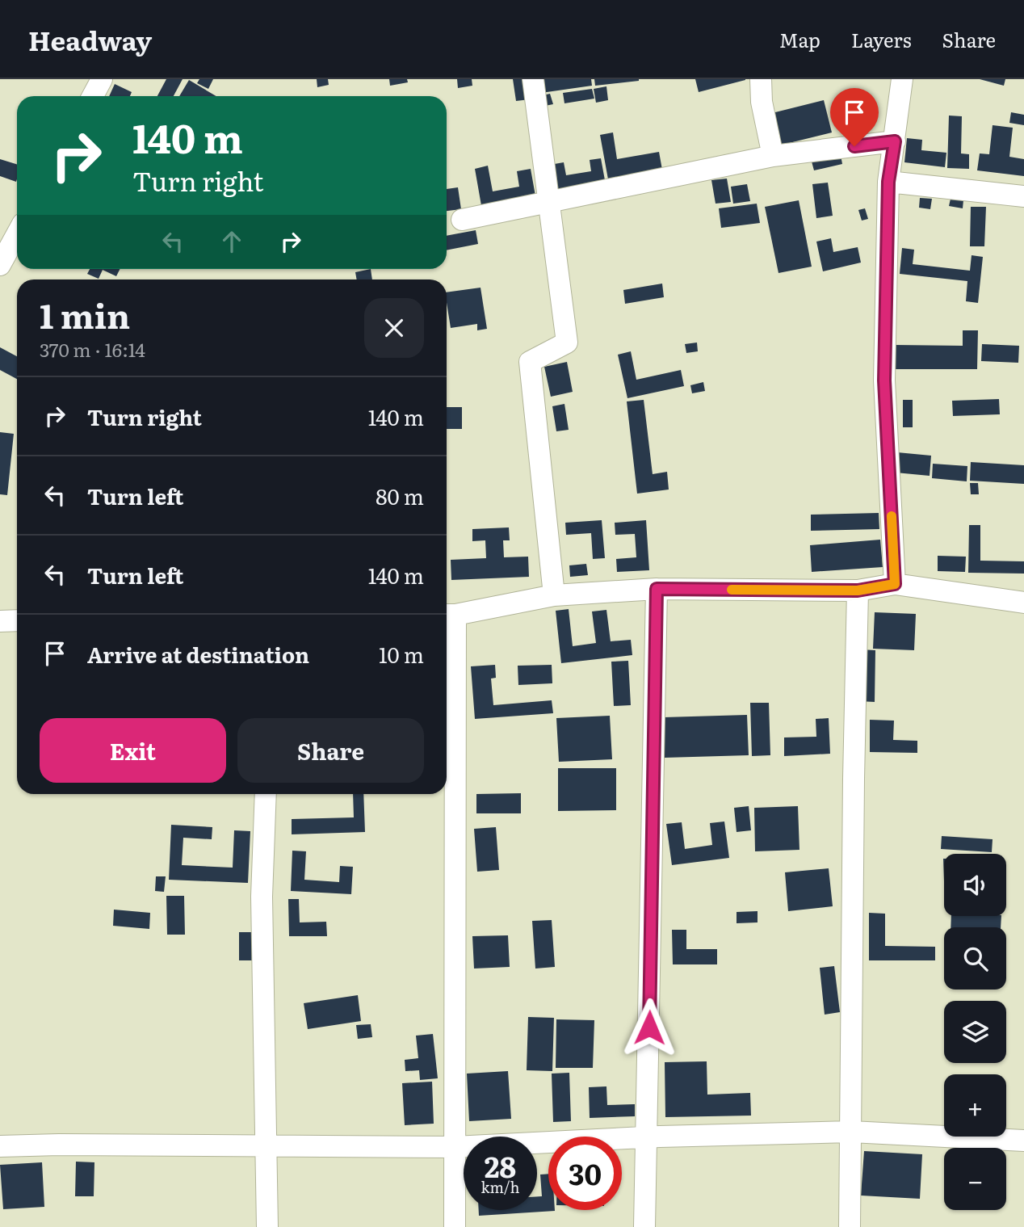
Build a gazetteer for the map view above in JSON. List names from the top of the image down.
{
  "page": {
    "header": "Headway",
    "nav": ["Map", "Layers", "Share"],
    "turn": ["140 m", "Turn right"],
    "heading": ["1 min", "370 m · 16:14"],
    "list": [
      {
        "name": "Turn right",
        "value": "140 m"
      },
      {
        "name": "Turn left",
        "value": "80 m"
      },
      {
        "name": "Turn left",
        "value": "140 m"
      },
      {
        "name": "Arrive at destination",
        "value": "10 m"
      }
    ],
    "buttons": ["Exit", "Share"],
    "map_buttons": ["+", "−"],
    "speed": "28 km/h",
    "limit": "30"
  }
}
